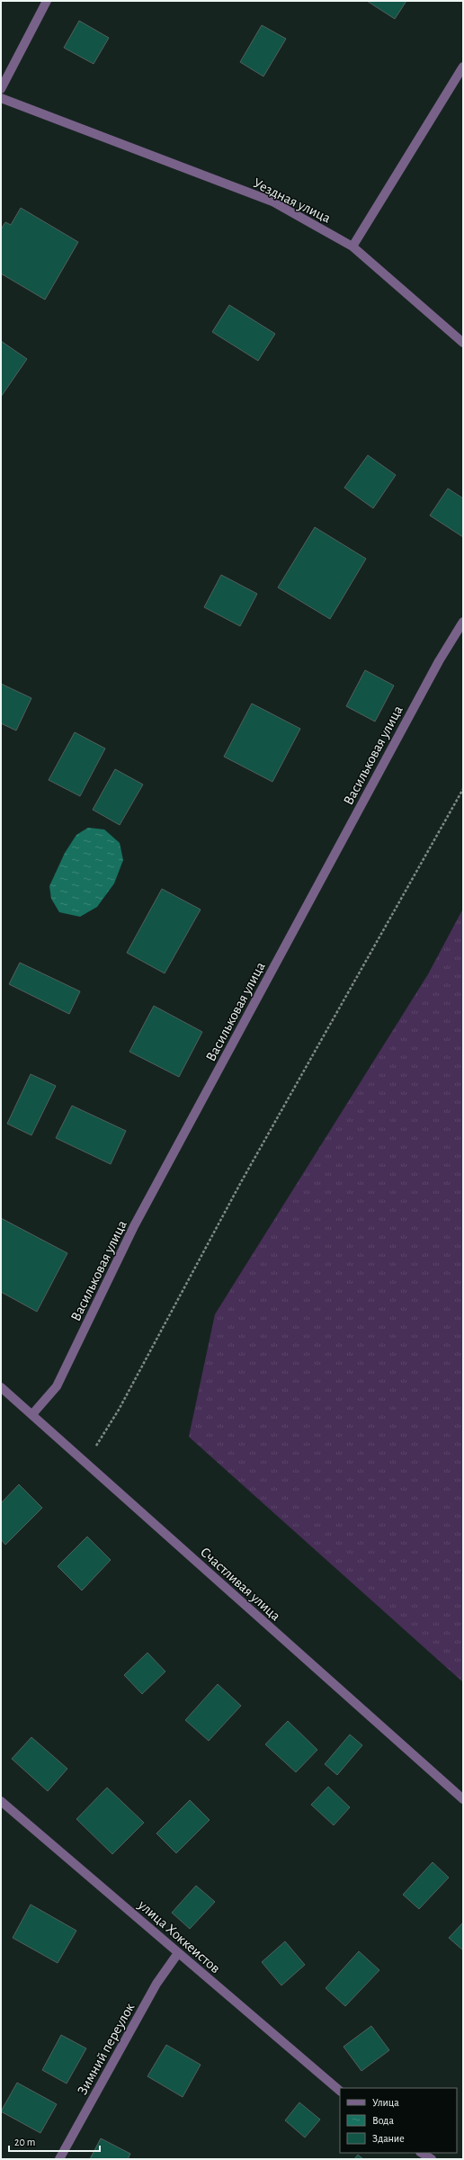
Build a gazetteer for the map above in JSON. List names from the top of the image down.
{
  "streets": {
    "street": [
      "Уездная улица",
      "Васильковая улица",
      "Счастливая улица",
      "улица Хоккеистов",
      "Зимний переулок"
    ]
  },
  "crossings": [
    ["Васильковая улица", "Счастливая улица"],
    ["улица Хоккеистов", "Зимний переулок"]
  ],
  "legend": ["Улица", "Вода", "Здание"],
  "scale_bar": "20 m"
}
